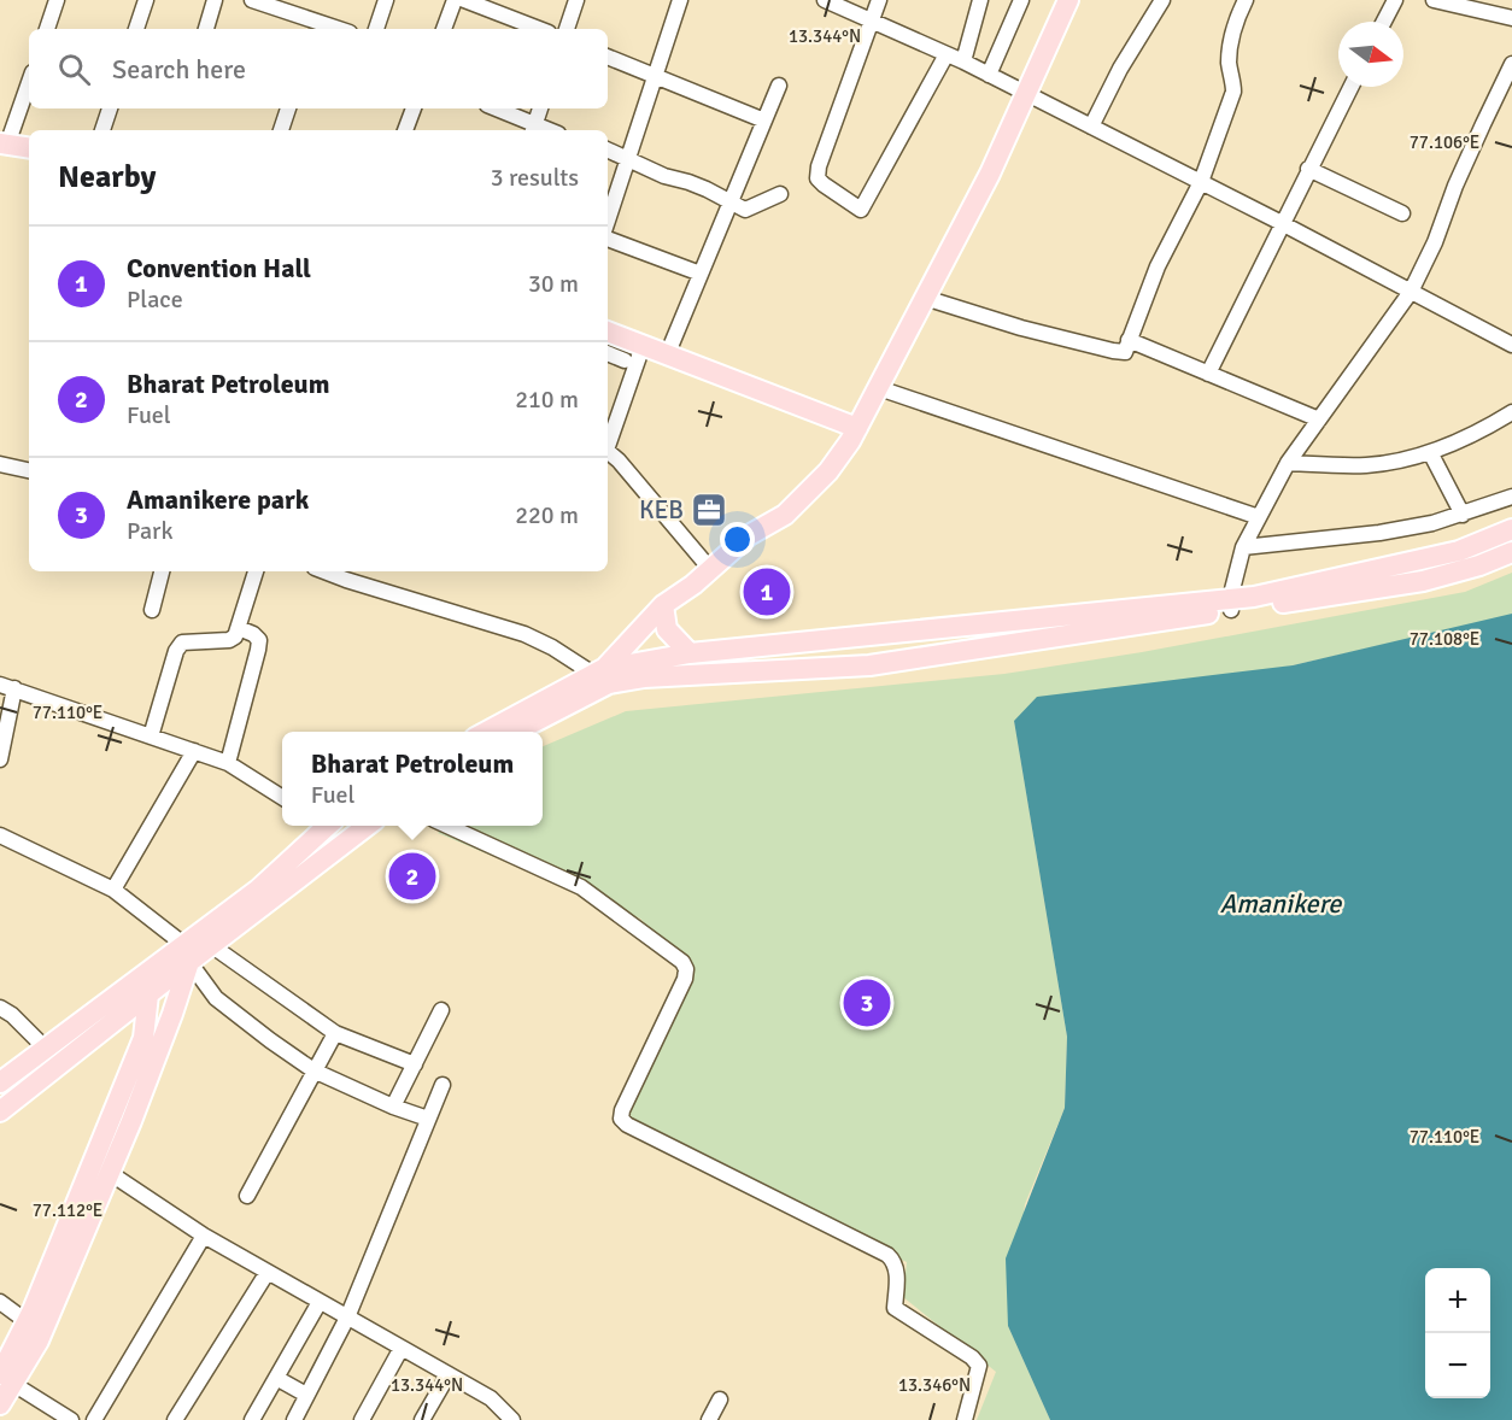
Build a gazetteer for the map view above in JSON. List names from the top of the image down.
{
  "water": ["Amanikere"],
  "places": {
    "office": ["KEB"]
  },
  "north": "right",
  "page": {
    "search": "Search here",
    "heading": ["Nearby", "3 results"],
    "list": [
      {
        "mark": "1",
        "name": "Convention Hall",
        "note": "Place",
        "value": "30 m"
      },
      {
        "mark": "2",
        "name": "Bharat Petroleum",
        "note": "Fuel",
        "value": "210 m"
      },
      {
        "mark": "3",
        "name": "Amanikere park",
        "note": "Park",
        "value": "220 m"
      }
    ],
    "pins": ["1", "2", "3"],
    "popup": ["Bharat Petroleum", "Fuel"],
    "map_buttons": ["+", "−"]
  },
  "coordinates": [
    "13.344°N",
    "77.106°E",
    "77.108°E",
    "77.110°E",
    "77.112°E",
    "13.346°N"
  ]
}
